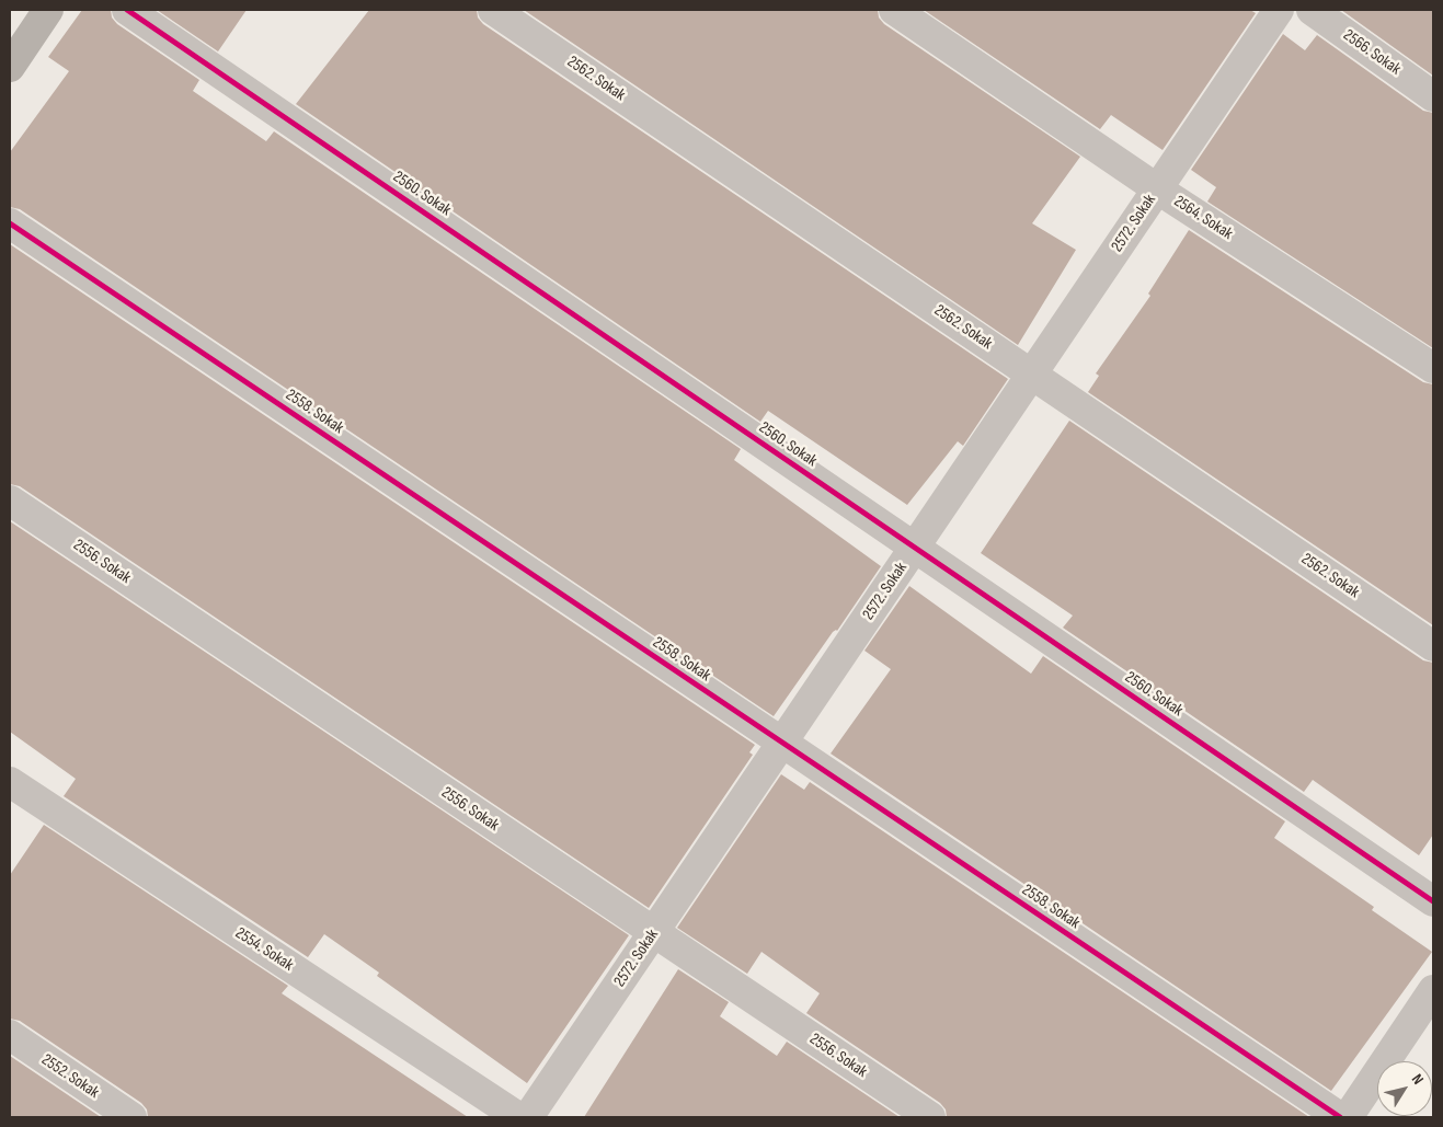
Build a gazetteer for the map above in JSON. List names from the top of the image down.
{
  "streets": {
    "street": [
      "2566. Sokak",
      "2562. Sokak",
      "2560. Sokak",
      "2564. Sokak",
      "2572. Sokak",
      "2558. Sokak",
      "2556. Sokak",
      "2554. Sokak",
      "2552. Sokak"
    ]
  },
  "crossings": [
    ["2562. Sokak", "2572. Sokak"],
    ["2560. Sokak", "2572. Sokak"],
    ["2564. Sokak", "2572. Sokak"],
    ["2572. Sokak", "2558. Sokak"],
    ["2572. Sokak", "2556. Sokak"]
  ],
  "north": "top right"
}
